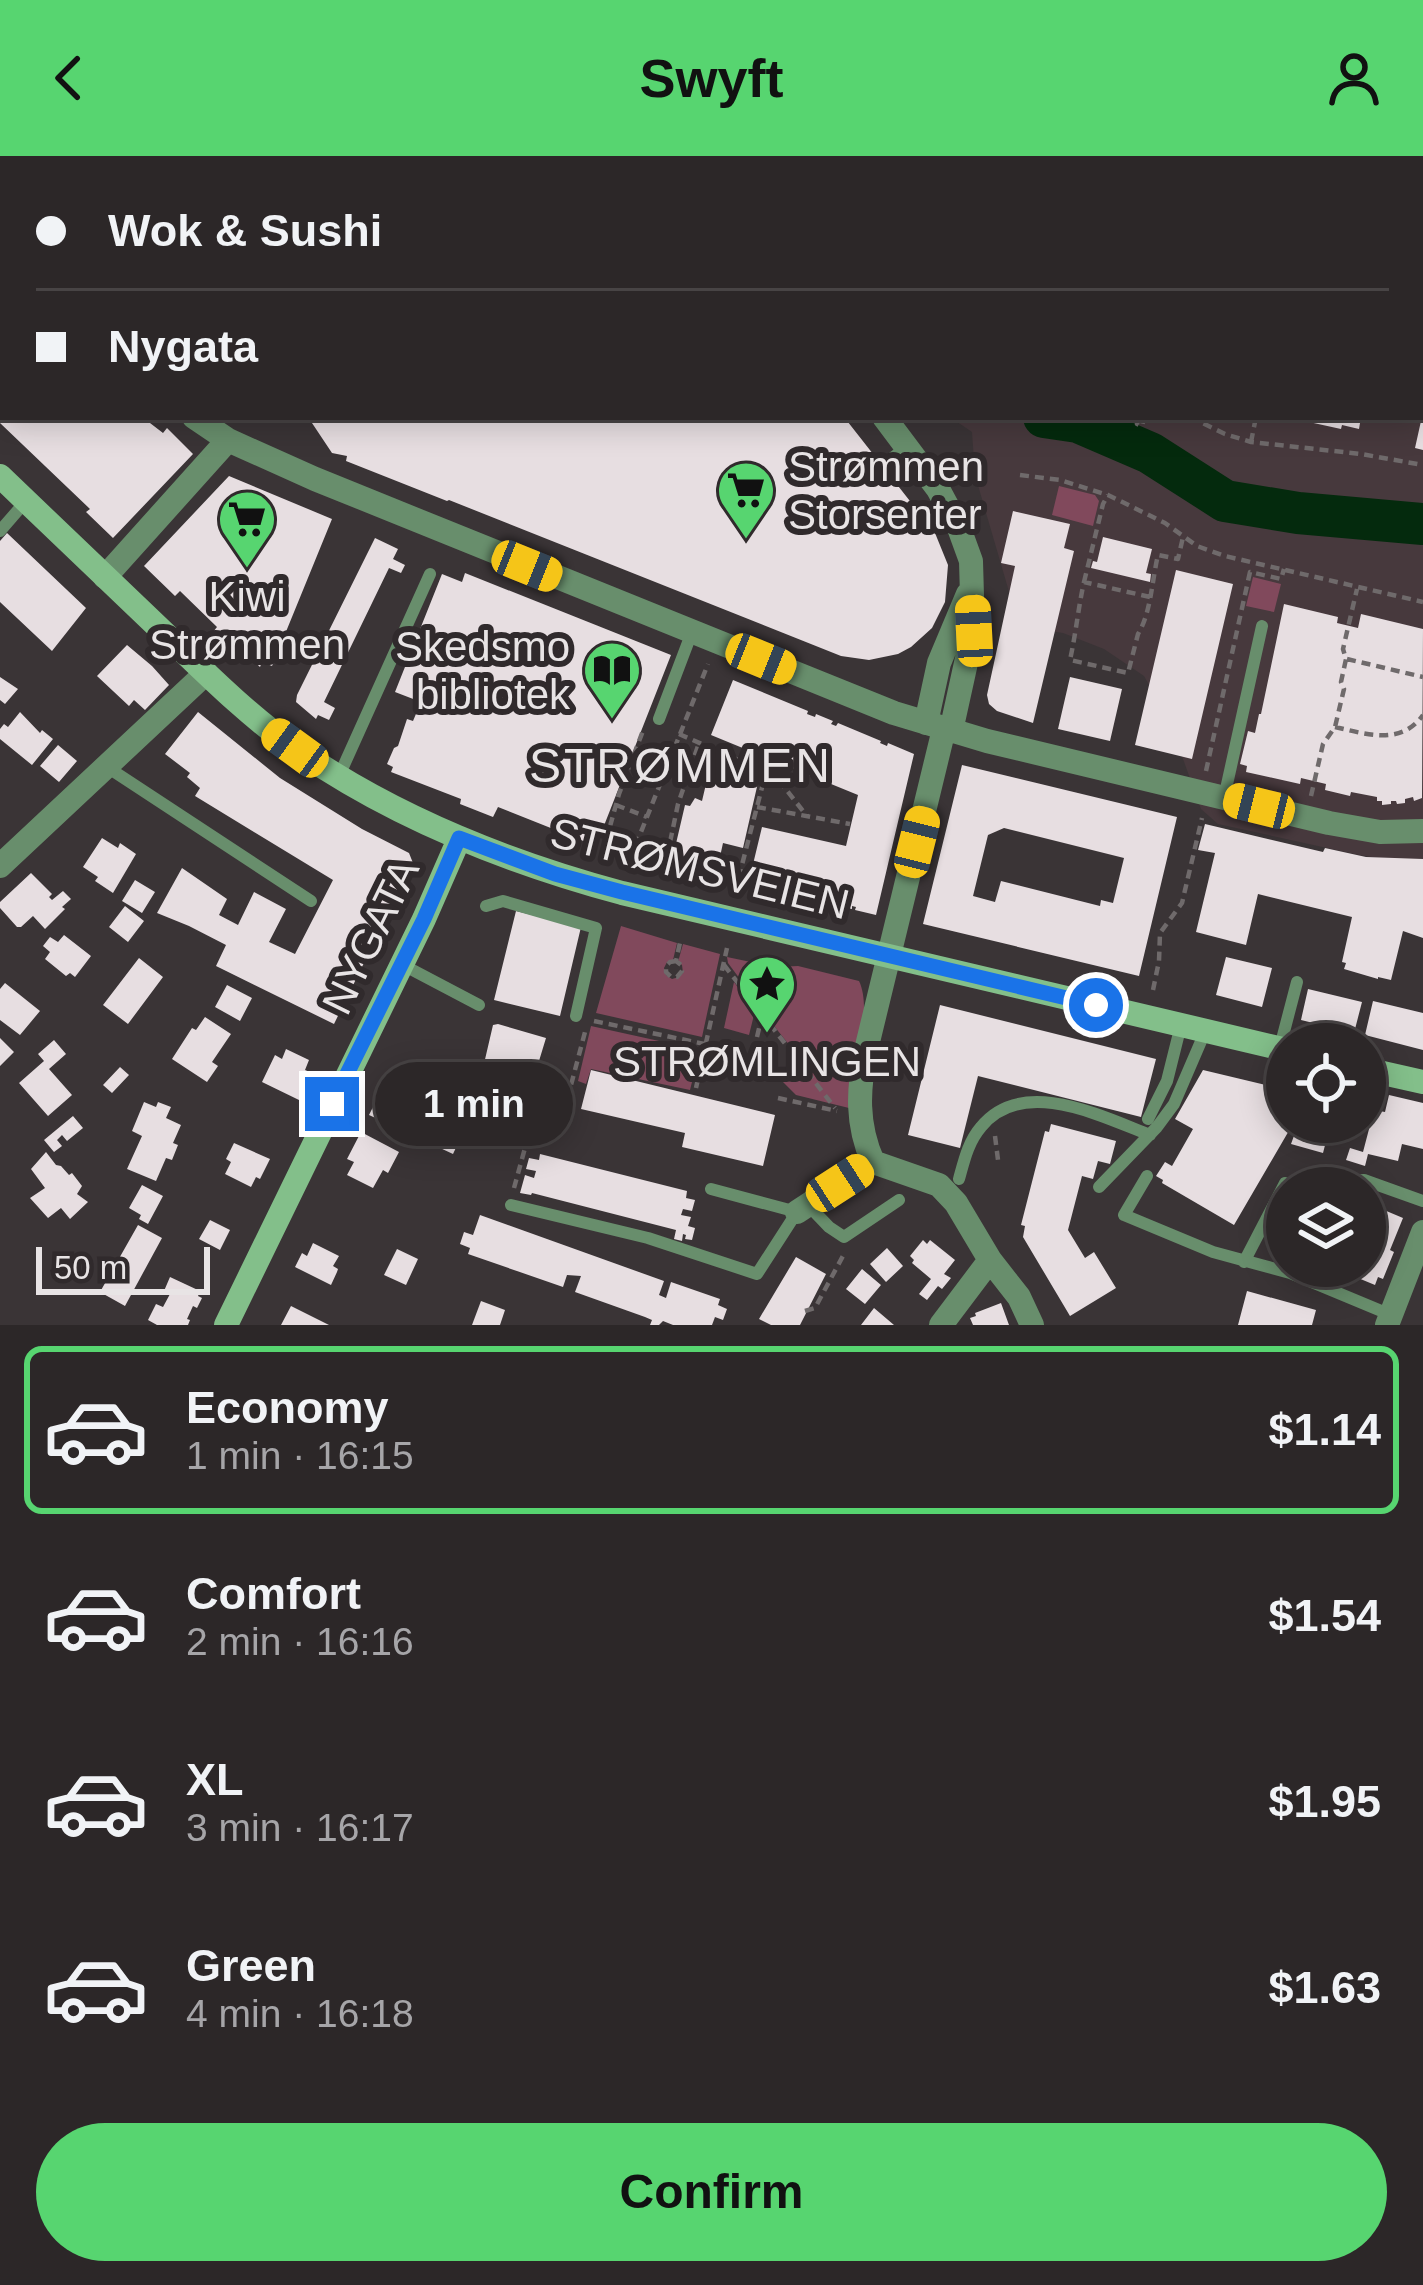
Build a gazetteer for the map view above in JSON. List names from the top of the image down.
{
  "streets": {
    "main road": ["STRØMSVEIEN", "NYGATA"]
  },
  "crossings": [
    ["STRØMSVEIEN", "NYGATA"]
  ],
  "districts": ["STRØMMEN"],
  "places": {
    "supermarket": ["Strømmen Storsenter", "Kiwi Strømmen"],
    "library": ["Skedsmo bibliotek"],
    "place": ["STRØMLINGEN"]
  },
  "scale_bar": "50 m",
  "page": {
    "header": "Swyft",
    "banner": ["Wok & Sushi", "Nygata"],
    "bubble": "1 min",
    "scale": "50 m",
    "list": [
      {
        "name": "Economy",
        "note": "1 min · 16:15",
        "value": "$1.14"
      },
      {
        "name": "Comfort",
        "note": "2 min · 16:16",
        "value": "$1.54"
      },
      {
        "name": "XL",
        "note": "3 min · 16:17",
        "value": "$1.95"
      },
      {
        "name": "Green",
        "note": "4 min · 16:18",
        "value": "$1.63"
      }
    ],
    "buttons": "Confirm"
  }
}
